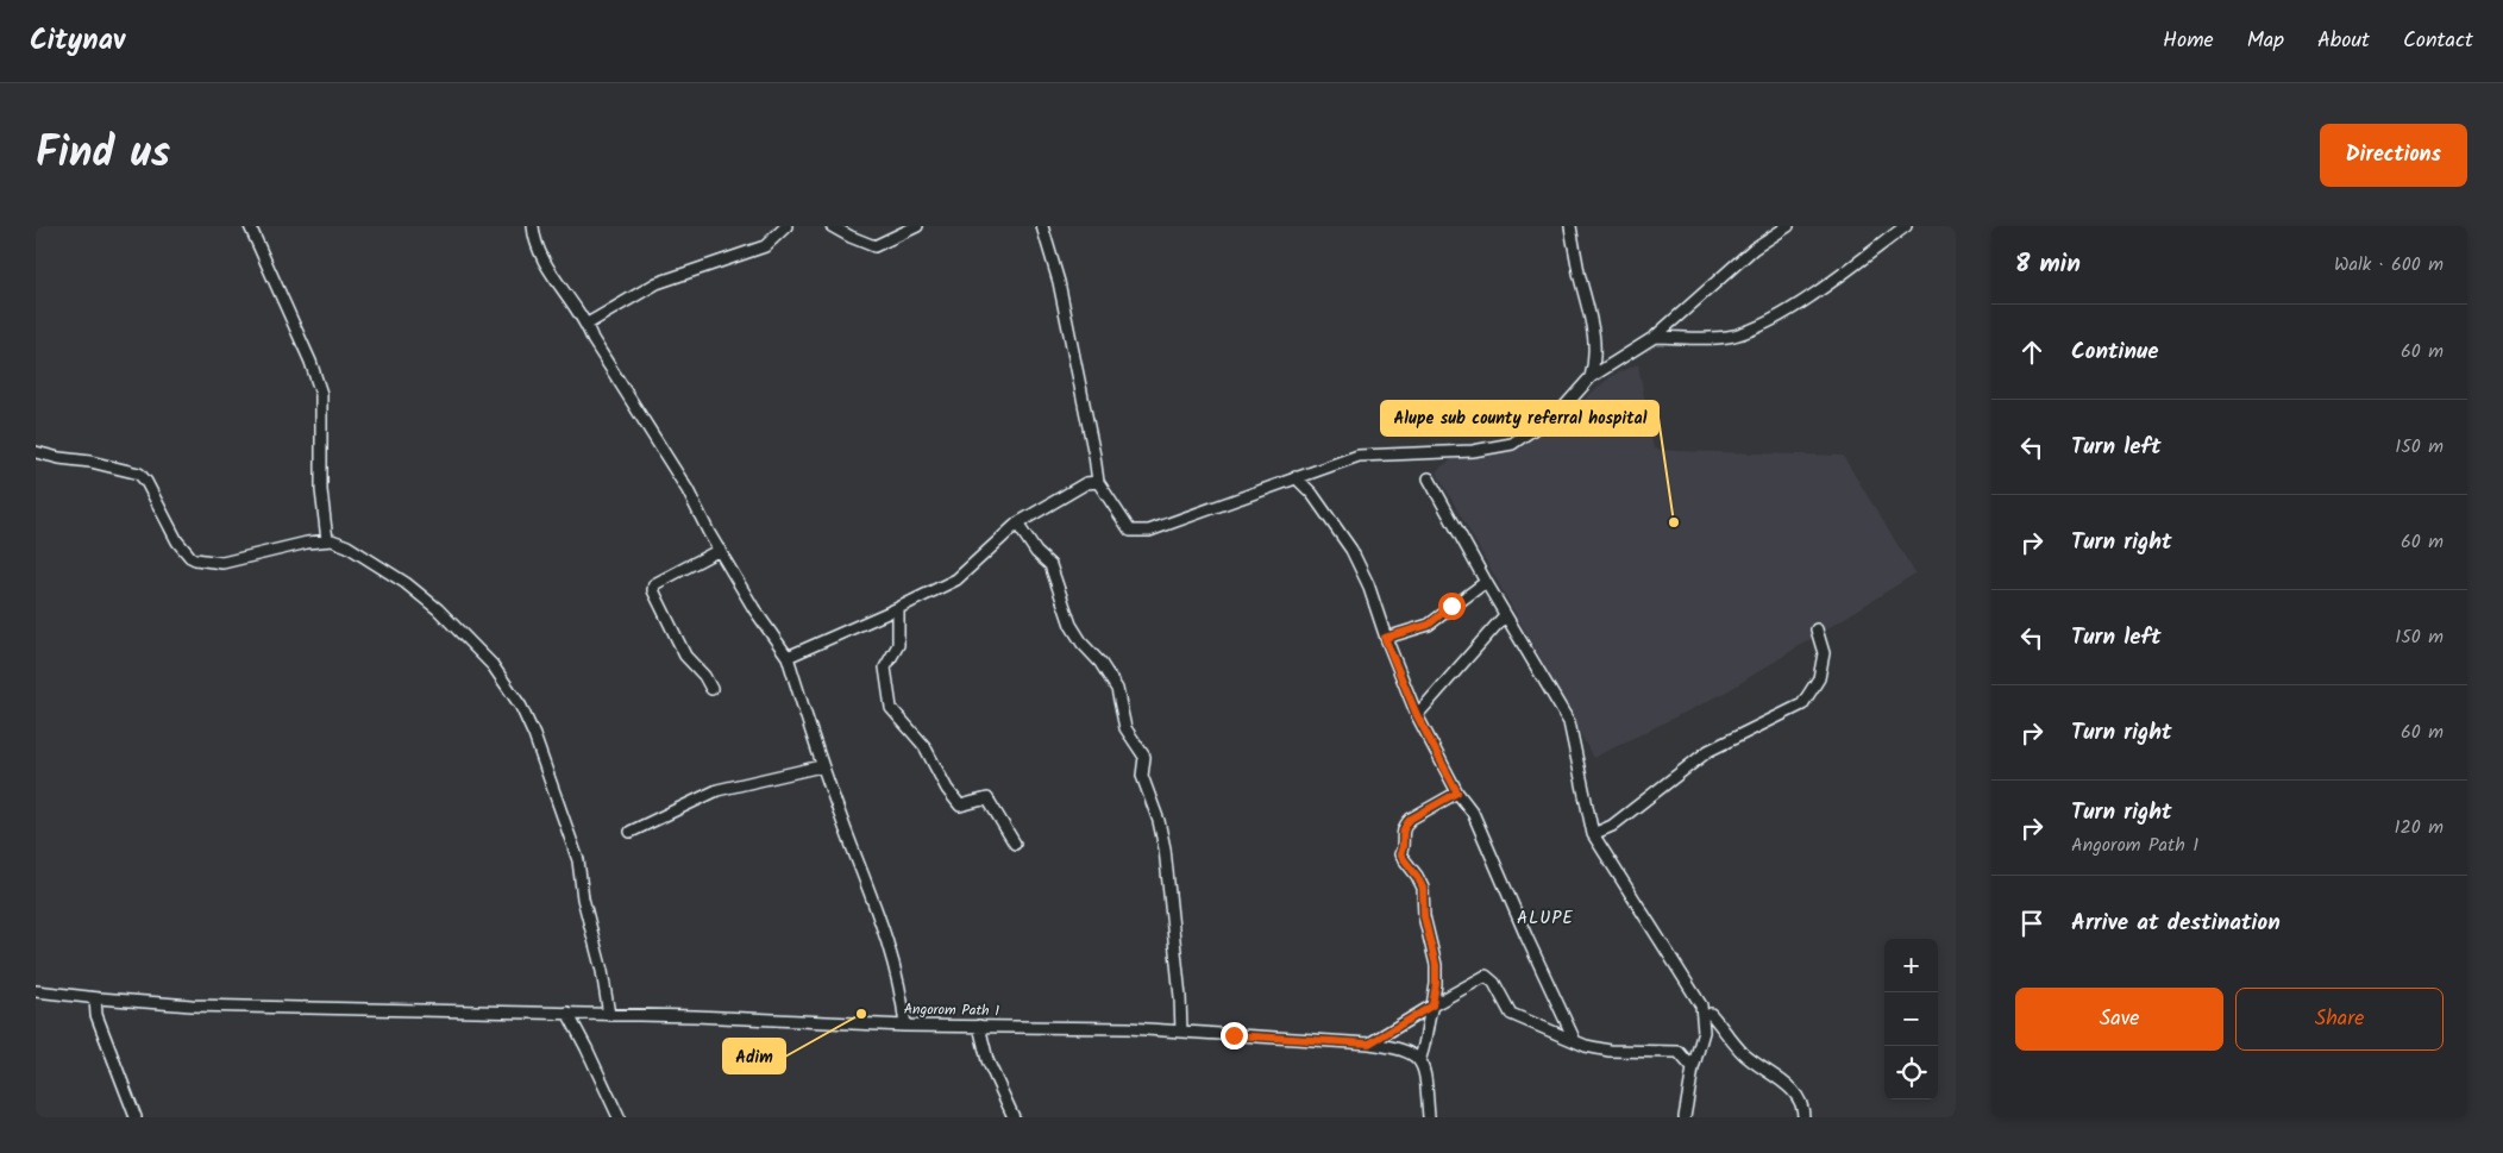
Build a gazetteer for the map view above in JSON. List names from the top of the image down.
{
  "streets": {
    "street": ["Angorom Path 1"]
  },
  "districts": ["ALUPE"],
  "places": ["Alupe sub county referral hospital", "Adim"],
  "page": {
    "header": "Citynav",
    "nav": [
      "Home",
      "Map",
      "About",
      "Contact"
    ],
    "title": "Find us",
    "buttons": [
      "Directions",
      ["Save", "Share"]
    ],
    "heading": ["8 min", "Walk · 600 m"],
    "list": [
      ["Continue", "60 m"],
      ["Turn left", "150 m"],
      ["Turn right", "60 m"],
      ["Turn left", "150 m"],
      ["Turn right", "60 m"],
      ["Turn right", "Angorom Path 1", "120 m"],
      "Arrive at destination"
    ],
    "map_buttons": ["+", "−"]
  }
}
